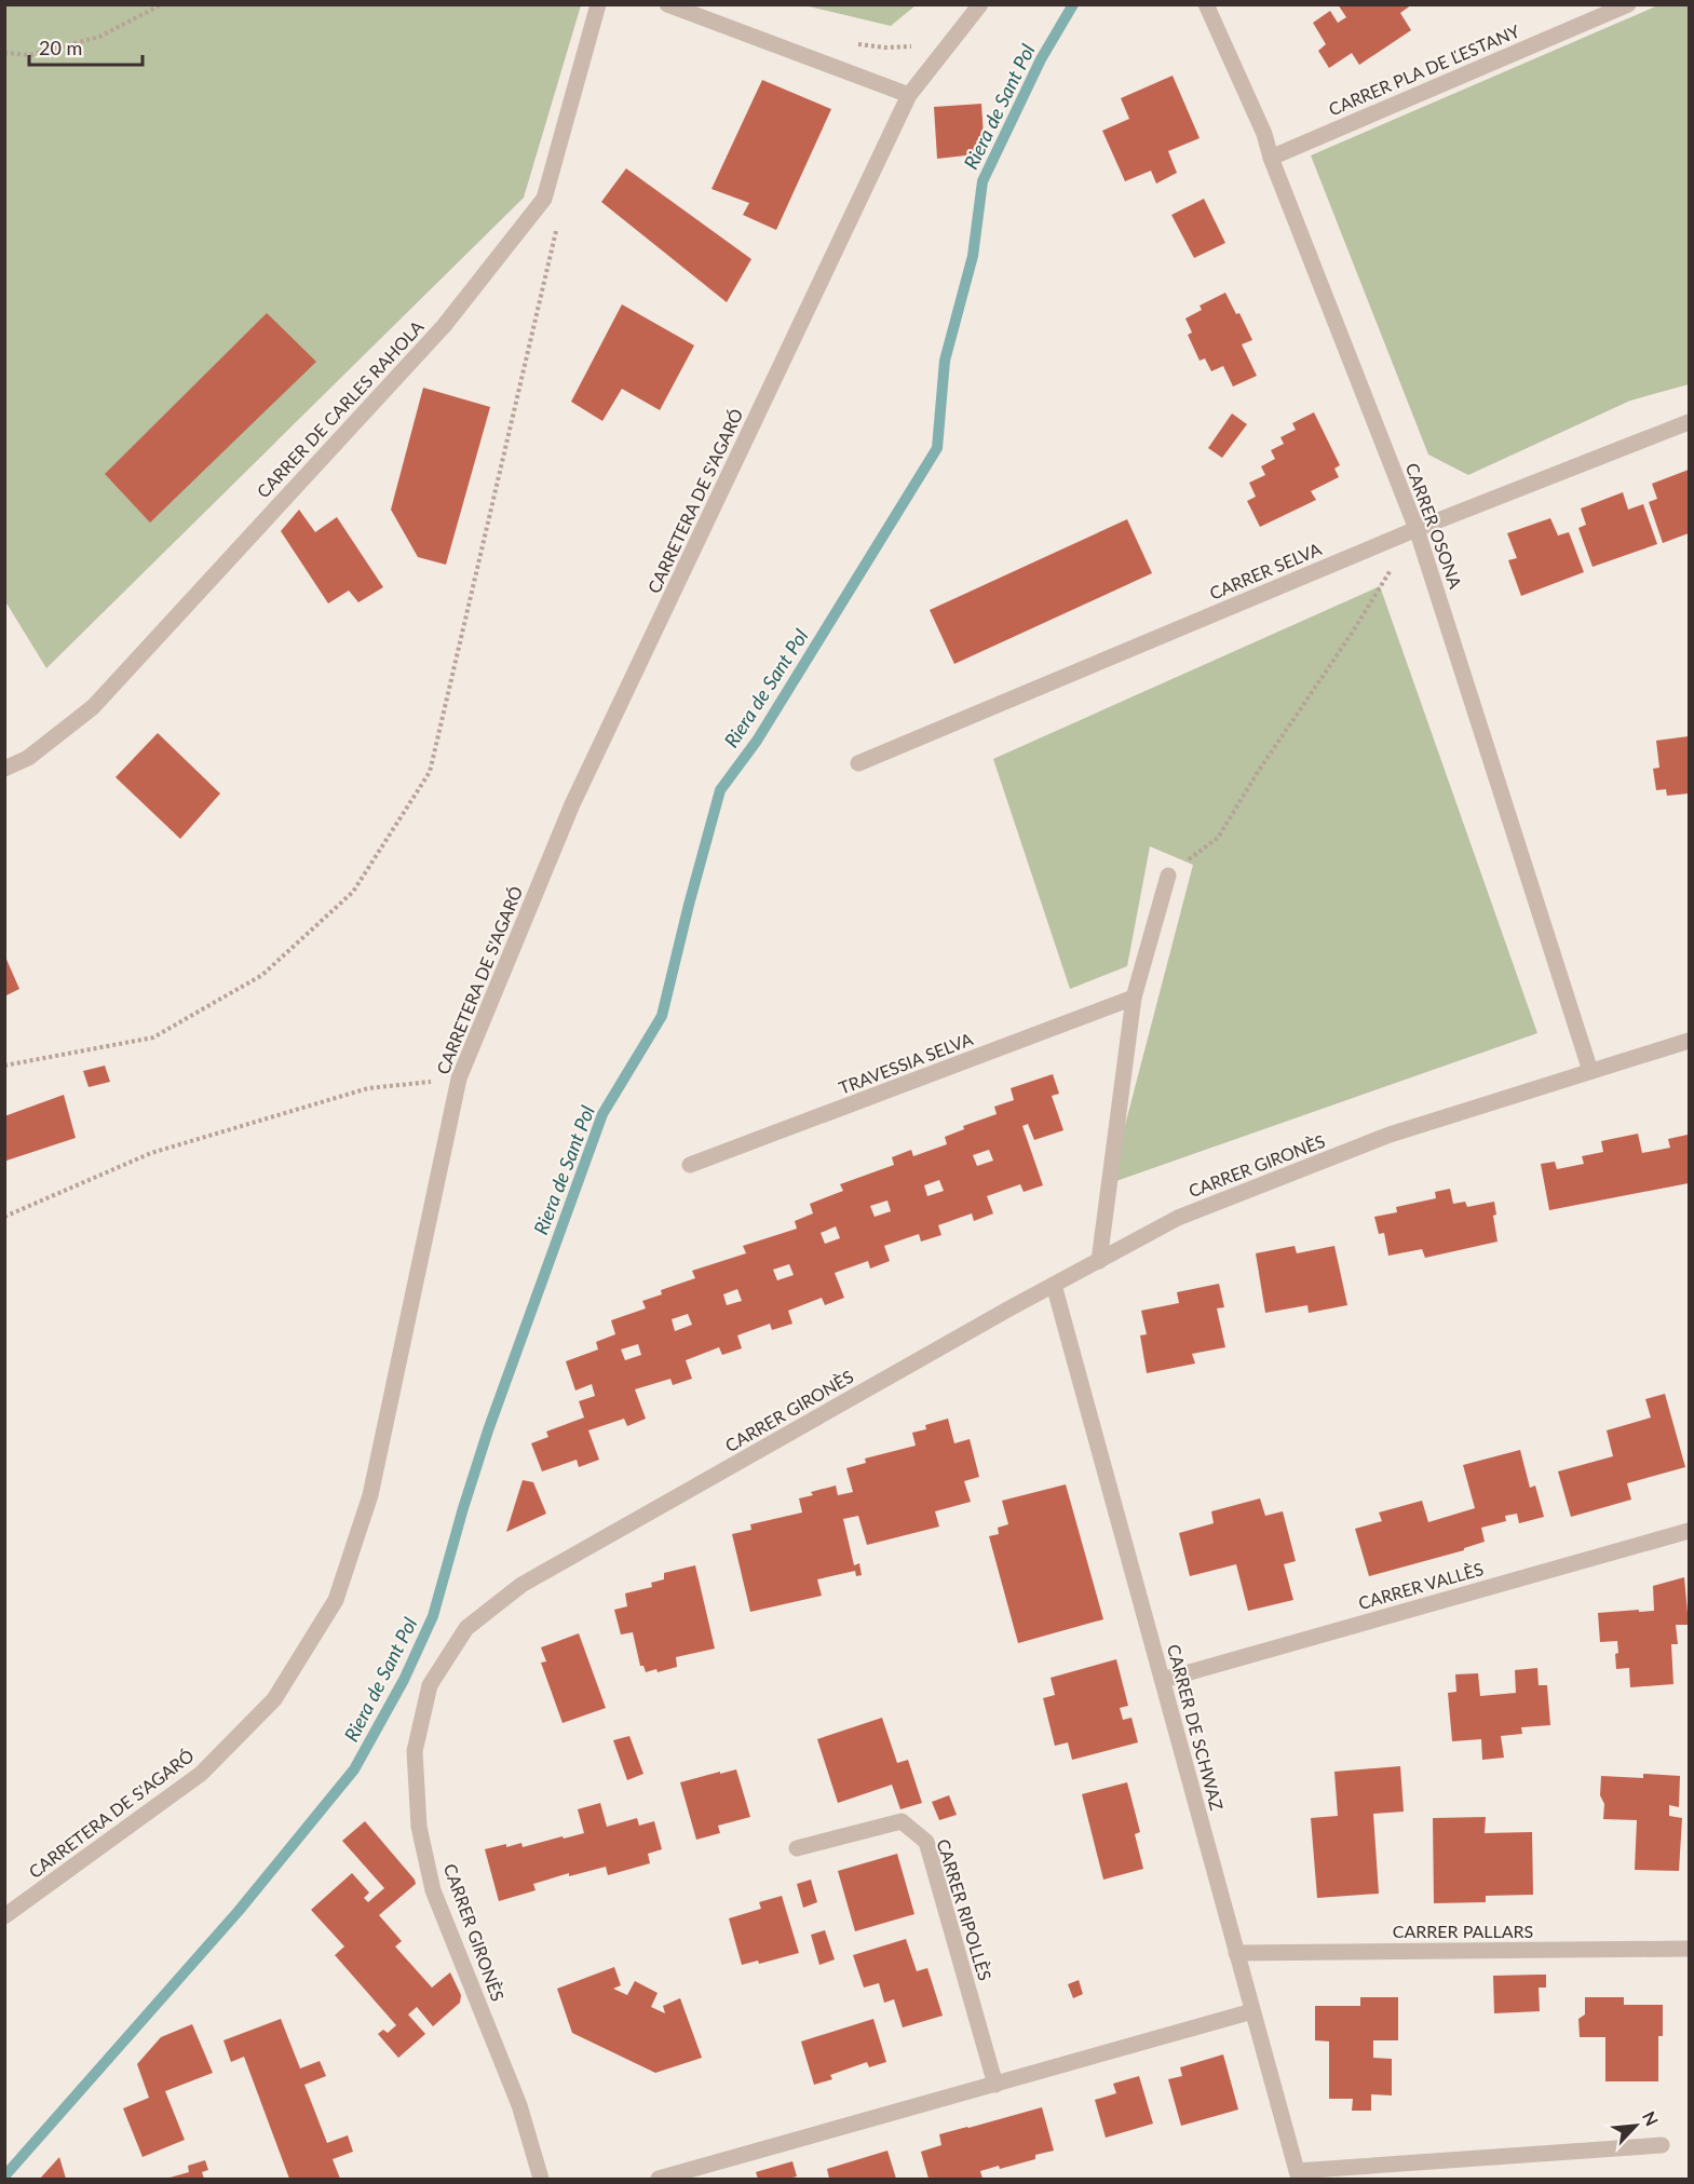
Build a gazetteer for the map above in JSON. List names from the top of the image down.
{
  "streets": {
    "street": [
      "CARRER PLA DE ĽESTANY",
      "CARRER DE CARLES RAHOLA",
      "CARRETERA DE S'AGARÓ",
      "CARRER OSONA",
      "CARRER SELVA",
      "TRAVESSIA SELVA",
      "CARRER GIRONÈS",
      "CARRER VALLÈS",
      "CARRER DE SCHWAZ",
      "CARRER RIPOLLÈS",
      "CARRER PALLARS"
    ]
  },
  "crossings": [
    ["CARRER PLA DE ĽESTANY", "CARRER OSONA"],
    ["CARRER OSONA", "CARRER SELVA"],
    ["CARRER OSONA", "CARRER GIRONÈS"],
    ["CARRER GIRONÈS", "CARRER DE SCHWAZ"],
    ["CARRER VALLÈS", "CARRER DE SCHWAZ"],
    ["CARRER DE SCHWAZ", "CARRER PALLARS"]
  ],
  "water": ["Riera de Sant Pol"],
  "scale_bar": "20 m",
  "north": "top right"
}
